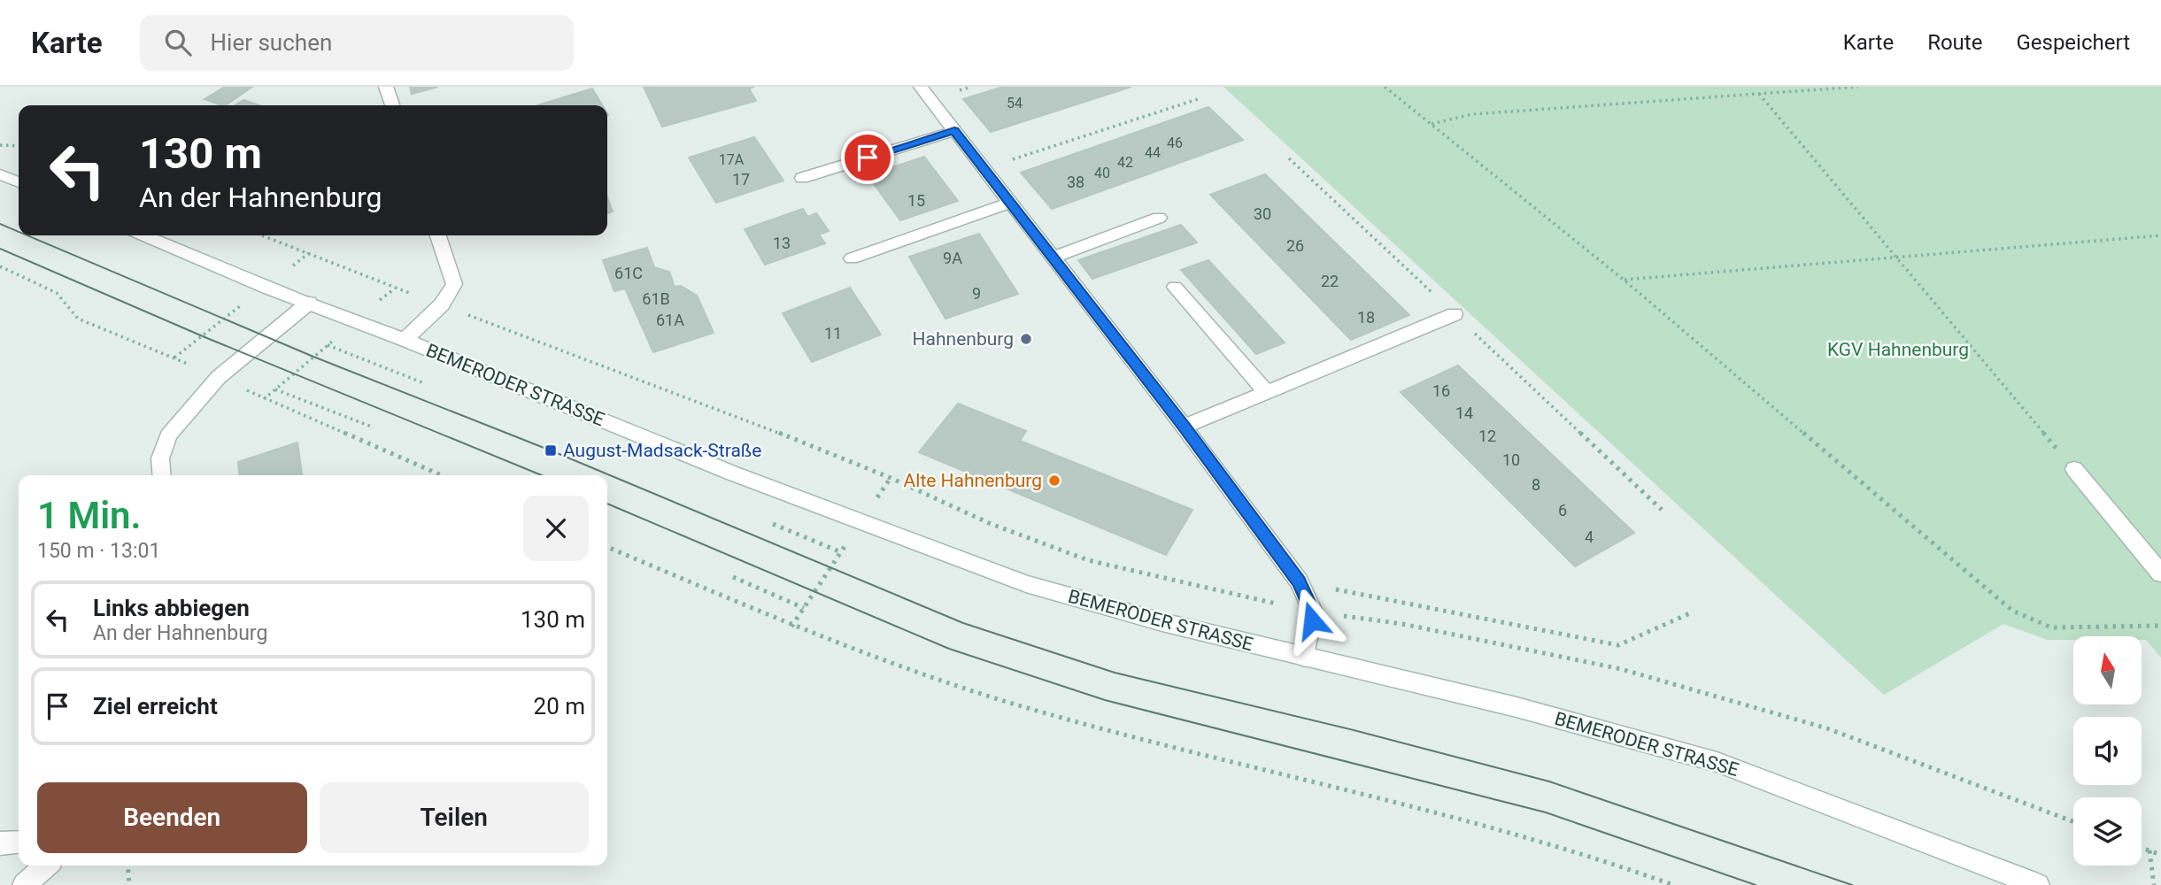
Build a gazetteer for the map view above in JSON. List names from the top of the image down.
{
  "streets": {
    "street": ["BEMERODER STRASSE"]
  },
  "parks": ["KGV Hahnenburg"],
  "places": {
    "other": ["Hahnenburg", "Alte Hahnenburg"],
    "transit": ["August-Madsack-Straße"]
  },
  "house_numbers": [
    "54",
    "46",
    "44",
    "17A",
    "42",
    "40",
    "17",
    "38",
    "15",
    "30",
    "13",
    "26",
    "9A",
    "61C",
    "22",
    "9",
    "61B",
    "18",
    "61A",
    "11",
    "16",
    "14",
    "12",
    "10",
    "8",
    "6",
    "4"
  ],
  "north": "top",
  "page": {
    "header": "Karte",
    "search": "Hier suchen",
    "nav": ["Karte", "Route", "Gespeichert"],
    "turn": ["130 m", "An der Hahnenburg"],
    "heading": ["1 Min.", "150 m · 13:01"],
    "list": [
      {
        "name": "Links abbiegen",
        "note": "An der Hahnenburg",
        "value": "130 m"
      },
      {
        "name": "Ziel erreicht",
        "value": "20 m"
      }
    ],
    "buttons": ["Beenden", "Teilen"]
  }
}
